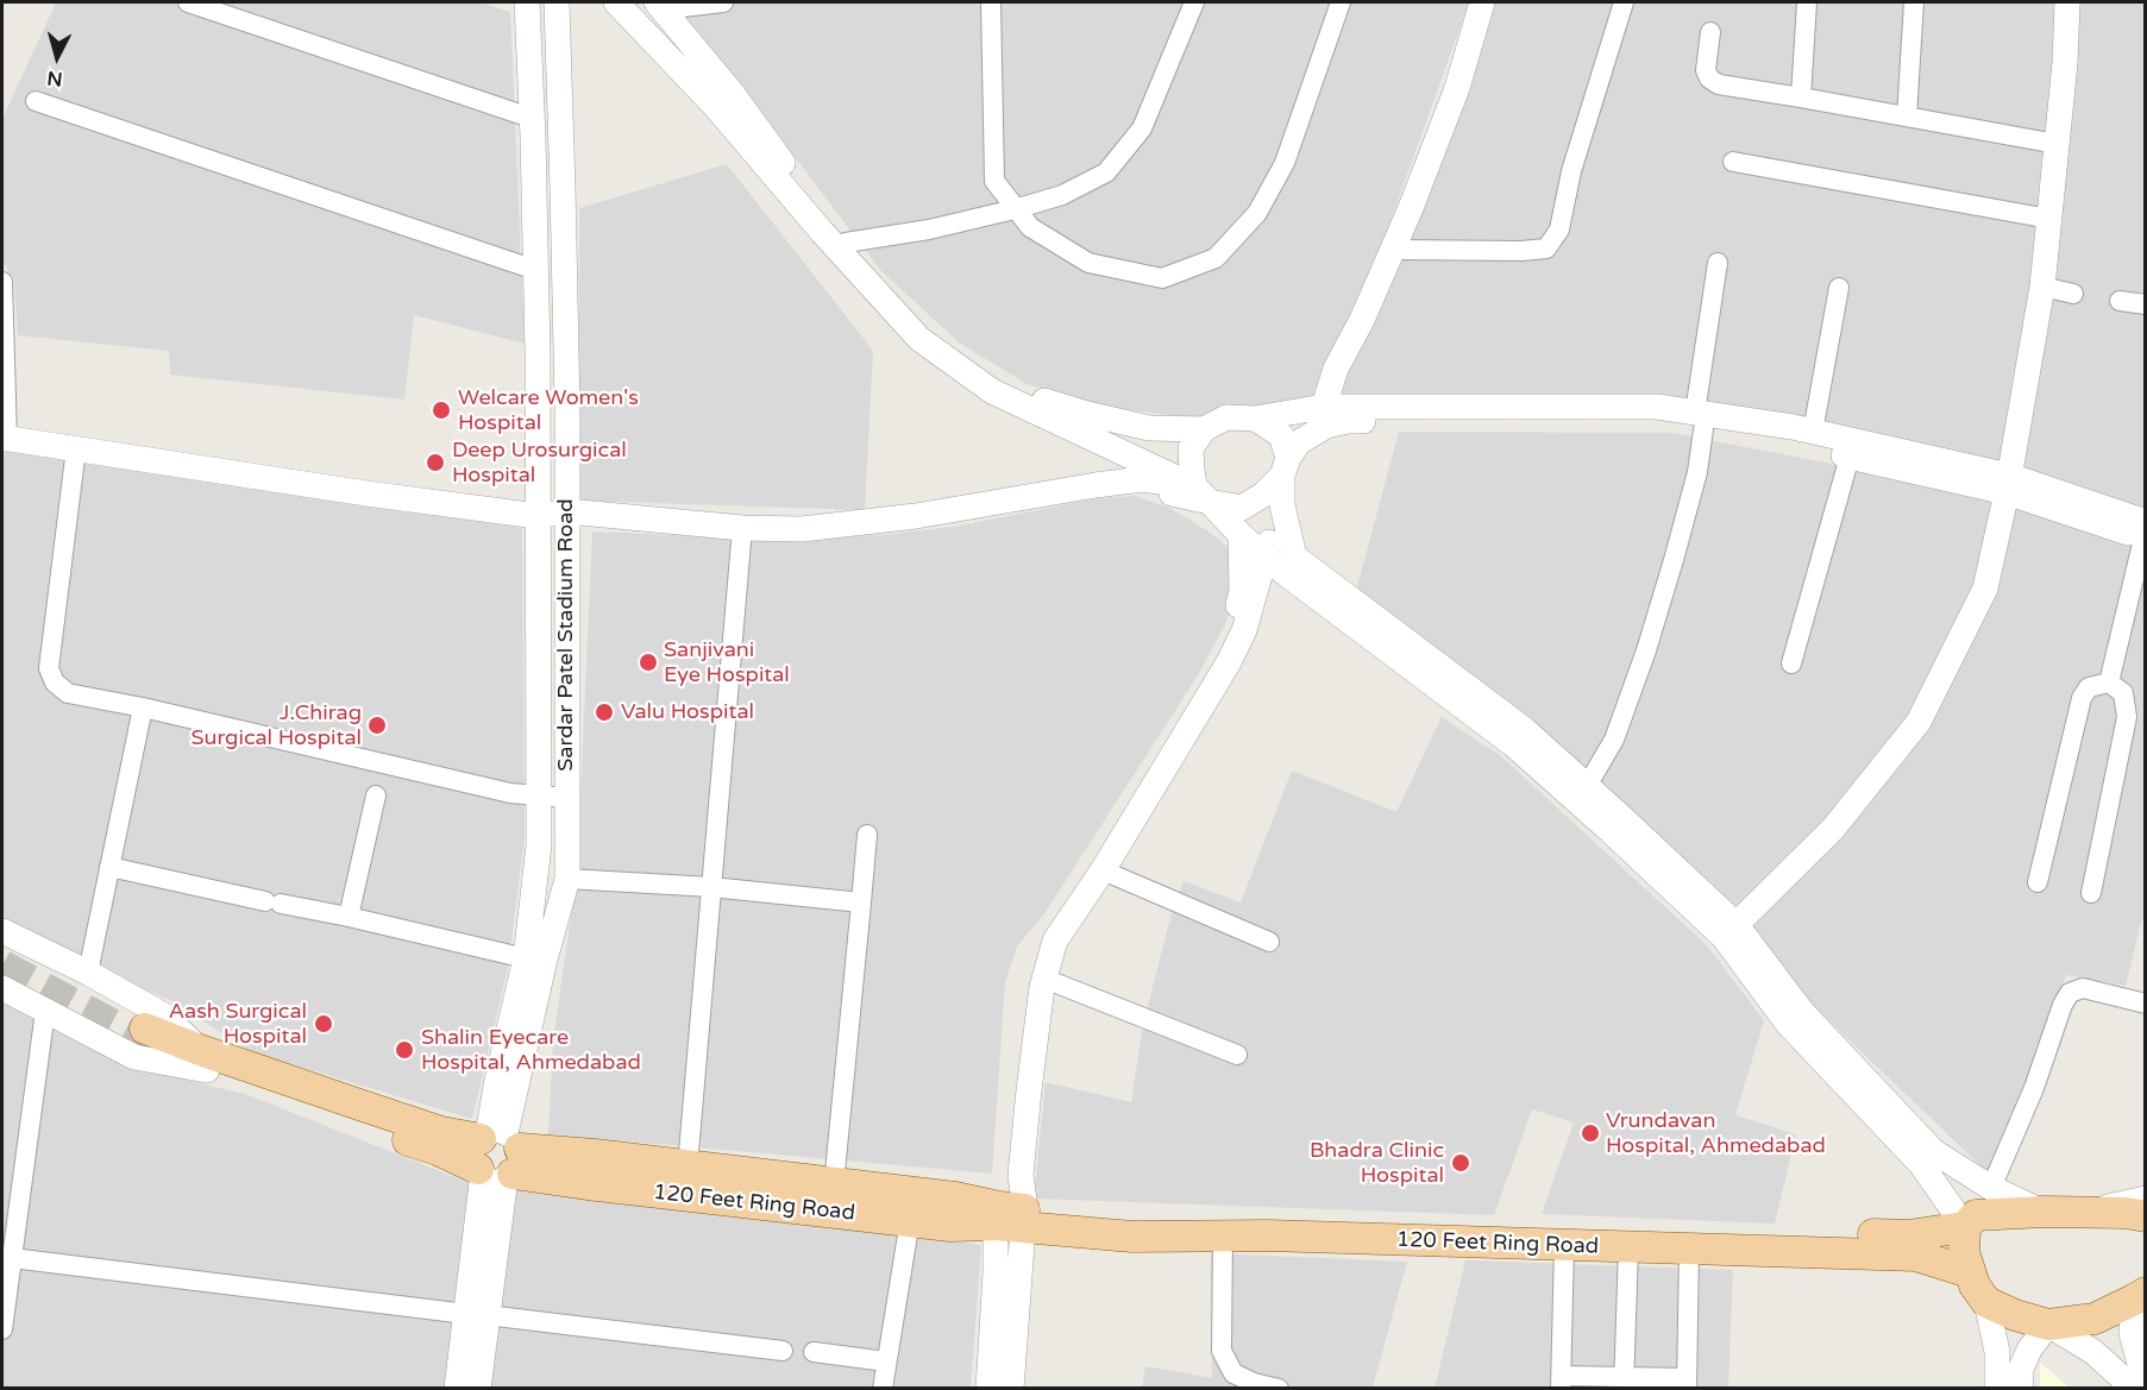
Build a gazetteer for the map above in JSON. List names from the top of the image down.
{
  "streets": {
    "main road": ["120 Feet Ring Road"],
    "street": ["Sardar Patel Stadium Road"]
  },
  "crossings": [
    ["Sardar Patel Stadium Road", "120 Feet Ring Road"]
  ],
  "places": [
    "Welcare Women's Hospital",
    "Deep Urosurgical Hospital",
    "Sanjivani Eye Hospital",
    "Valu Hospital",
    "J.Chirag Surgical Hospital",
    "Aash Surgical Hospital",
    "Shalin Eyecare Hospital, Ahmedabad",
    "Vrundavan Hospital, Ahmedabad",
    "Bhadra Clinic Hospital"
  ],
  "north": "bottom"
}
